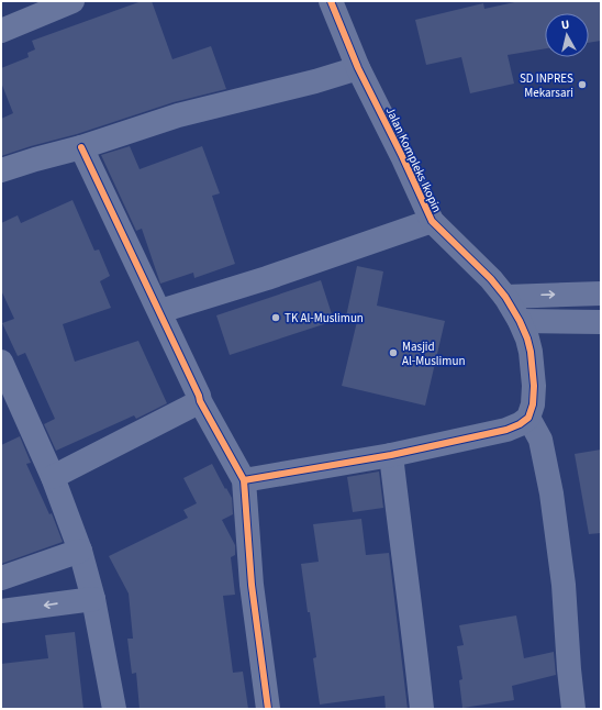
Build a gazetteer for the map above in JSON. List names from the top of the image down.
{
  "streets": {
    "street": ["Jalan Kompleks Ikopin"]
  },
  "places": ["SD INPRES Mekarsari", "TK Al-Muslimun", "Masjid Al-Muslimun"],
  "north": "top"
}
